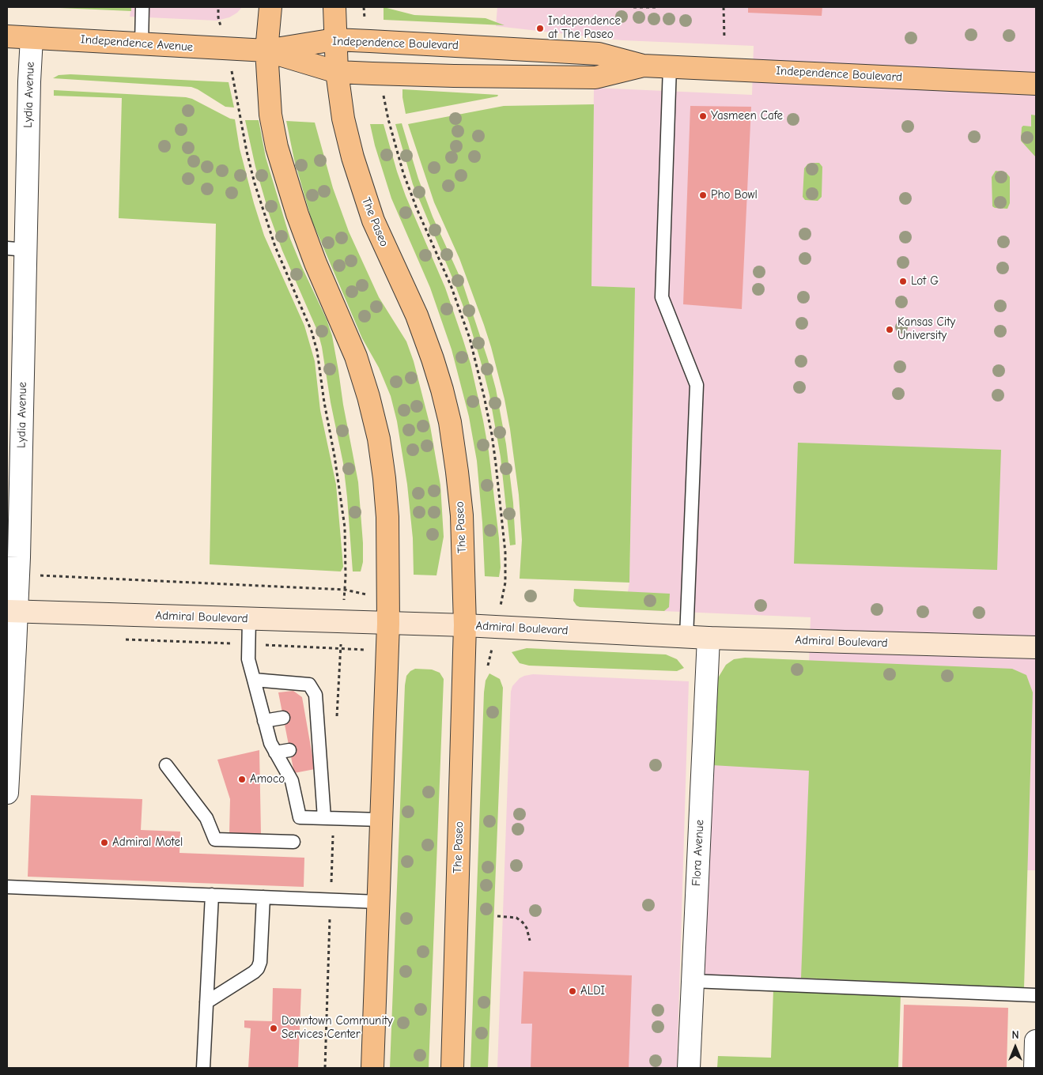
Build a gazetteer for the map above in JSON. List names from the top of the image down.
{
  "streets": {
    "main road": ["Independence Avenue", "Independence Boulevard", "The Paseo"],
    "street": ["Lydia Avenue", "Admiral Boulevard", "Flora Avenue"]
  },
  "crossings": [
    ["Independence Avenue", "Independence Boulevard"],
    ["Independence Avenue", "Lydia Avenue"],
    ["Independence Boulevard", "The Paseo"],
    ["Lydia Avenue", "Admiral Boulevard"],
    ["The Paseo", "Admiral Boulevard"],
    ["Admiral Boulevard", "Flora Avenue"]
  ],
  "places": [
    "Independence at The Paseo",
    "Yasmeen Cafe",
    "Pho Bowl",
    "Lot G",
    "Kansas City University",
    "Amoco",
    "Admiral Motel",
    "ALDI",
    "Downtown Community Services Center"
  ],
  "north": "top"
}
